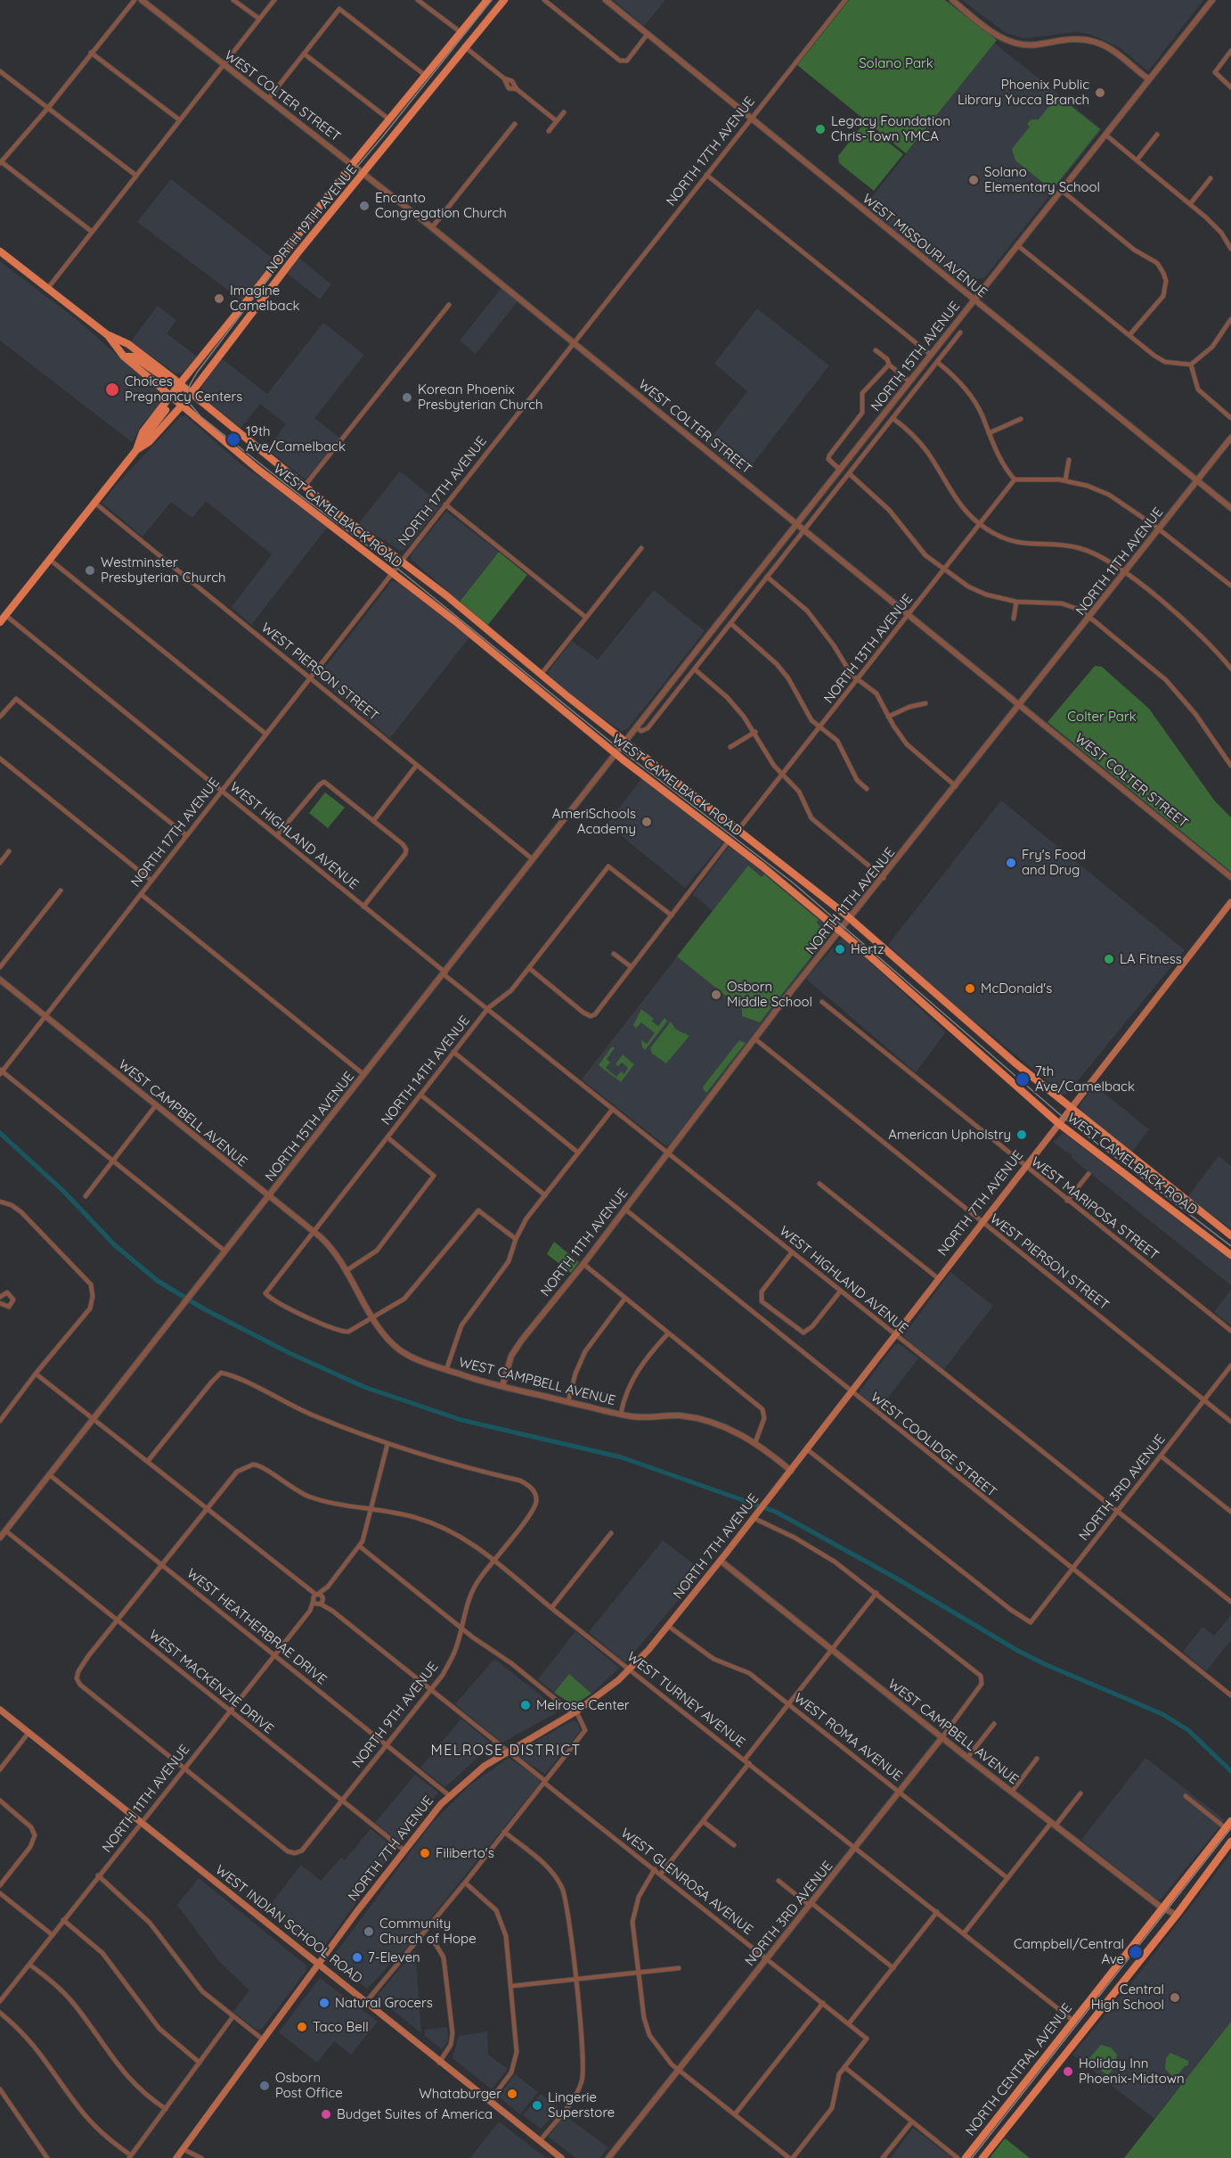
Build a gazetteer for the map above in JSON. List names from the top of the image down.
{
  "streets": {
    "main road": [
      "NORTH 19TH AVENUE",
      "WEST CAMELBACK ROAD",
      "NORTH 7TH AVENUE",
      "WEST INDIAN SCHOOL ROAD",
      "NORTH CENTRAL AVENUE"
    ],
    "street": [
      "WEST COLTER STREET",
      "NORTH 17TH AVENUE",
      "WEST MISSOURI AVENUE",
      "NORTH 15TH AVENUE",
      "NORTH 11TH AVENUE",
      "NORTH 13TH AVENUE",
      "WEST PIERSON STREET",
      "WEST HIGHLAND AVENUE",
      "NORTH 14TH AVENUE",
      "WEST CAMPBELL AVENUE",
      "WEST MARIPOSA STREET",
      "WEST COOLIDGE STREET",
      "NORTH 3RD AVENUE",
      "WEST HEATHERBRAE DRIVE",
      "WEST MACKENZIE DRIVE",
      "WEST TURNEY AVENUE",
      "NORTH 9TH AVENUE",
      "WEST ROMA AVENUE",
      "WEST GLENROSA AVENUE"
    ]
  },
  "crossings": [
    ["WEST COLTER STREET", "NORTH 17TH AVENUE"],
    ["WEST COLTER STREET", "NORTH 19TH AVENUE"],
    ["WEST COLTER STREET", "NORTH 15TH AVENUE"],
    ["WEST COLTER STREET", "NORTH 11TH AVENUE"],
    ["WEST COLTER STREET", "NORTH 13TH AVENUE"],
    ["NORTH 17TH AVENUE", "WEST MISSOURI AVENUE"],
    ["NORTH 17TH AVENUE", "WEST CAMELBACK ROAD"],
    ["NORTH 17TH AVENUE", "WEST PIERSON STREET"],
    ["NORTH 17TH AVENUE", "WEST HIGHLAND AVENUE"],
    ["NORTH 17TH AVENUE", "WEST CAMPBELL AVENUE"],
    ["NORTH 19TH AVENUE", "WEST CAMELBACK ROAD"],
    ["NORTH 19TH AVENUE", "WEST PIERSON STREET"],
    ["NORTH 19TH AVENUE", "WEST HIGHLAND AVENUE"],
    ["WEST MISSOURI AVENUE", "NORTH 15TH AVENUE"],
    ["WEST MISSOURI AVENUE", "NORTH 11TH AVENUE"],
    ["NORTH 15TH AVENUE", "WEST CAMELBACK ROAD"],
    ["NORTH 15TH AVENUE", "WEST PIERSON STREET"],
    ["NORTH 15TH AVENUE", "WEST HIGHLAND AVENUE"],
    ["NORTH 15TH AVENUE", "WEST CAMPBELL AVENUE"],
    ["NORTH 15TH AVENUE", "WEST HEATHERBRAE DRIVE"],
    ["NORTH 15TH AVENUE", "WEST MACKENZIE DRIVE"],
    ["WEST CAMELBACK ROAD", "NORTH 11TH AVENUE"],
    ["WEST CAMELBACK ROAD", "NORTH 13TH AVENUE"],
    ["WEST CAMELBACK ROAD", "NORTH 7TH AVENUE"],
    ["NORTH 11TH AVENUE", "WEST PIERSON STREET"],
    ["NORTH 11TH AVENUE", "WEST HIGHLAND AVENUE"],
    ["NORTH 11TH AVENUE", "WEST CAMPBELL AVENUE"],
    ["NORTH 11TH AVENUE", "WEST COOLIDGE STREET"],
    ["NORTH 11TH AVENUE", "WEST HEATHERBRAE DRIVE"],
    ["NORTH 11TH AVENUE", "WEST MACKENZIE DRIVE"],
    ["NORTH 11TH AVENUE", "NORTH 9TH AVENUE"],
    ["NORTH 11TH AVENUE", "WEST GLENROSA AVENUE"],
    ["NORTH 11TH AVENUE", "WEST INDIAN SCHOOL ROAD"],
    ["WEST PIERSON STREET", "NORTH 7TH AVENUE"],
    ["WEST PIERSON STREET", "NORTH 3RD AVENUE"],
    ["WEST HIGHLAND AVENUE", "NORTH 14TH AVENUE"],
    ["WEST HIGHLAND AVENUE", "NORTH 7TH AVENUE"],
    ["WEST HIGHLAND AVENUE", "NORTH 3RD AVENUE"],
    ["NORTH 14TH AVENUE", "WEST CAMPBELL AVENUE"],
    ["WEST CAMPBELL AVENUE", "NORTH 7TH AVENUE"],
    ["WEST CAMPBELL AVENUE", "NORTH 3RD AVENUE"],
    ["WEST CAMPBELL AVENUE", "NORTH CENTRAL AVENUE"],
    ["NORTH 7TH AVENUE", "WEST MARIPOSA STREET"],
    ["NORTH 7TH AVENUE", "WEST COOLIDGE STREET"],
    ["NORTH 7TH AVENUE", "NORTH 3RD AVENUE"],
    ["NORTH 7TH AVENUE", "WEST HEATHERBRAE DRIVE"],
    ["NORTH 7TH AVENUE", "WEST MACKENZIE DRIVE"],
    ["NORTH 7TH AVENUE", "WEST TURNEY AVENUE"],
    ["NORTH 7TH AVENUE", "WEST ROMA AVENUE"],
    ["NORTH 7TH AVENUE", "WEST GLENROSA AVENUE"],
    ["NORTH 7TH AVENUE", "WEST INDIAN SCHOOL ROAD"],
    ["WEST COOLIDGE STREET", "NORTH 3RD AVENUE"],
    ["NORTH 3RD AVENUE", "WEST TURNEY AVENUE"],
    ["NORTH 3RD AVENUE", "WEST ROMA AVENUE"],
    ["NORTH 3RD AVENUE", "WEST GLENROSA AVENUE"],
    ["WEST HEATHERBRAE DRIVE", "NORTH 9TH AVENUE"],
    ["WEST MACKENZIE DRIVE", "NORTH 9TH AVENUE"],
    ["WEST TURNEY AVENUE", "NORTH 9TH AVENUE"],
    ["WEST TURNEY AVENUE", "NORTH CENTRAL AVENUE"],
    ["NORTH 9TH AVENUE", "WEST GLENROSA AVENUE"]
  ],
  "districts": ["MELROSE DISTRICT"],
  "parks": ["Solano Park", "Colter Park"],
  "places": [
    "Phoenix Public Library Yucca Branch",
    "Legacy Foundation Chris-Town YMCA",
    "Solano Elementary School",
    "Encanto Congregation Church",
    "Imagine Camelback",
    "Choices Pregnancy Centers",
    "Korean Phoenix Presbyterian Church",
    "19th Ave/Camelback",
    "Westminster Presbyterian Church",
    "AmeriSchools Academy",
    "Fry's Food and Drug",
    "Hertz",
    "LA Fitness",
    "McDonald's",
    "Osborn Middle School",
    "7th Ave/Camelback",
    "American Upholstry",
    "Melrose Center",
    "Filiberto's",
    "Community Church of Hope",
    "Campbell/Central Ave",
    "7-Eleven",
    "Central High School",
    "Natural Grocers",
    "Taco Bell",
    "Holiday Inn Phoenix-Midtown",
    "Osborn Post Office",
    "Whataburger",
    "Lingerie Superstore",
    "Budget Suites of America"
  ]
}
